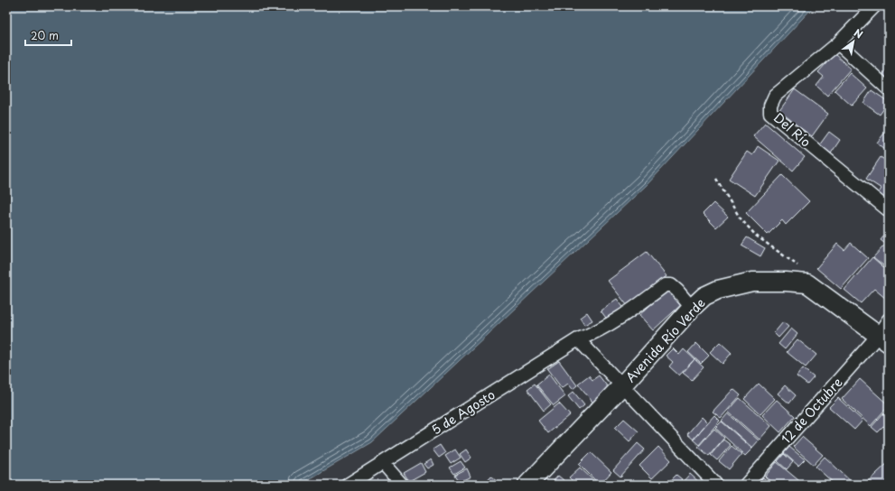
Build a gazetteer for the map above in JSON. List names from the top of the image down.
{
  "streets": {
    "main road": ["Avenida Río Verde"],
    "street": ["Del Río", "12 de Octubre", "5 de Agosto"]
  },
  "crossings": [
    ["Avenida Río Verde", "5 de Agosto"]
  ],
  "scale_bar": "20 m",
  "north": "top right"
}
